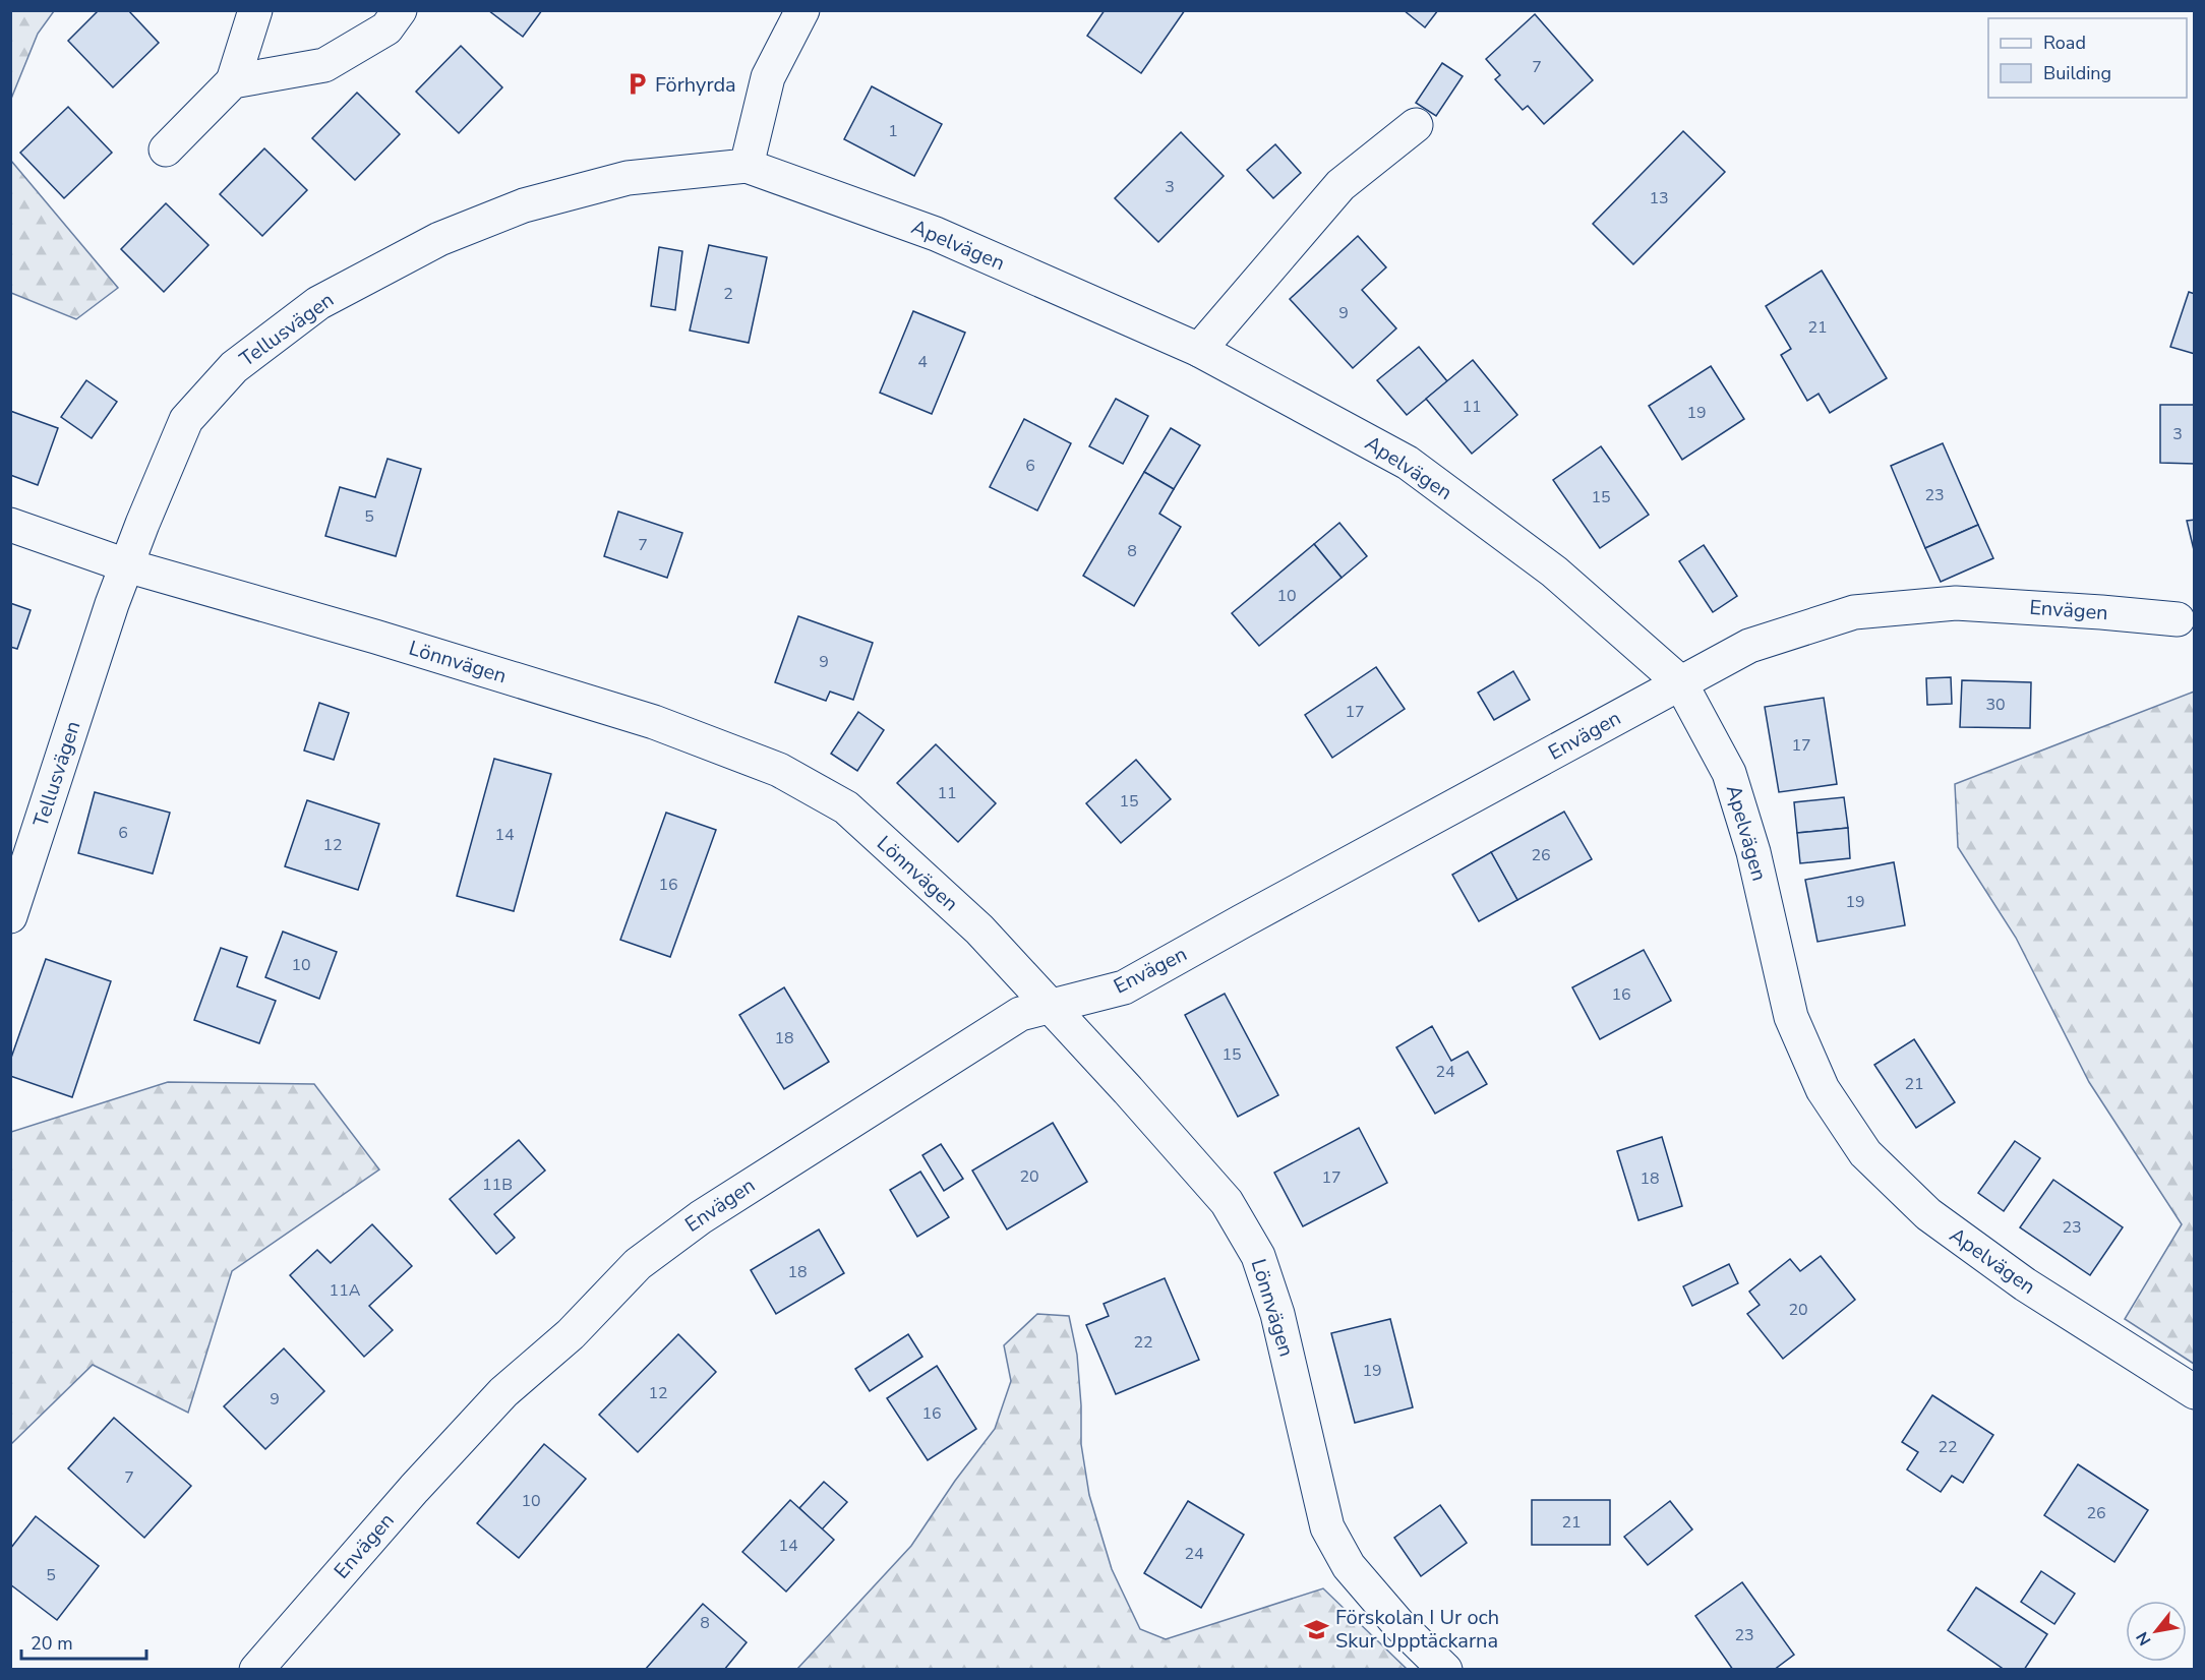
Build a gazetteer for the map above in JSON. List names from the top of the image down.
{
  "streets": {
    "street": [
      "Apelvägen",
      "Tellusvägen",
      "Envägen",
      "Lönnvägen"
    ]
  },
  "crossings": [
    ["Apelvägen", "Tellusvägen"],
    ["Apelvägen", "Envägen"],
    ["Tellusvägen", "Lönnvägen"],
    ["Envägen", "Lönnvägen"]
  ],
  "places": {
    "parking": ["Förhyrda"],
    "school or university": ["Förskolan I Ur och Skur Upptäckarna"]
  },
  "house_numbers": [
    "7",
    "1",
    "3",
    "13",
    "2",
    "9",
    "21",
    "4",
    "11",
    "19",
    "3",
    "6",
    "23",
    "15",
    "5",
    "7",
    "8",
    "10",
    "9",
    "30",
    "17",
    "17",
    "11",
    "15",
    "6",
    "14",
    "12",
    "26",
    "16",
    "19",
    "10",
    "16",
    "18",
    "15",
    "24",
    "21",
    "20",
    "17",
    "18",
    "11B",
    "23",
    "18",
    "11A",
    "20",
    "22",
    "19",
    "12",
    "9",
    "16",
    "22",
    "7",
    "10",
    "26",
    "21",
    "14",
    "24",
    "5",
    "8",
    "23"
  ],
  "legend": ["Road", "Building"],
  "scale_bar": "20 m",
  "north": "bottom left"
}
